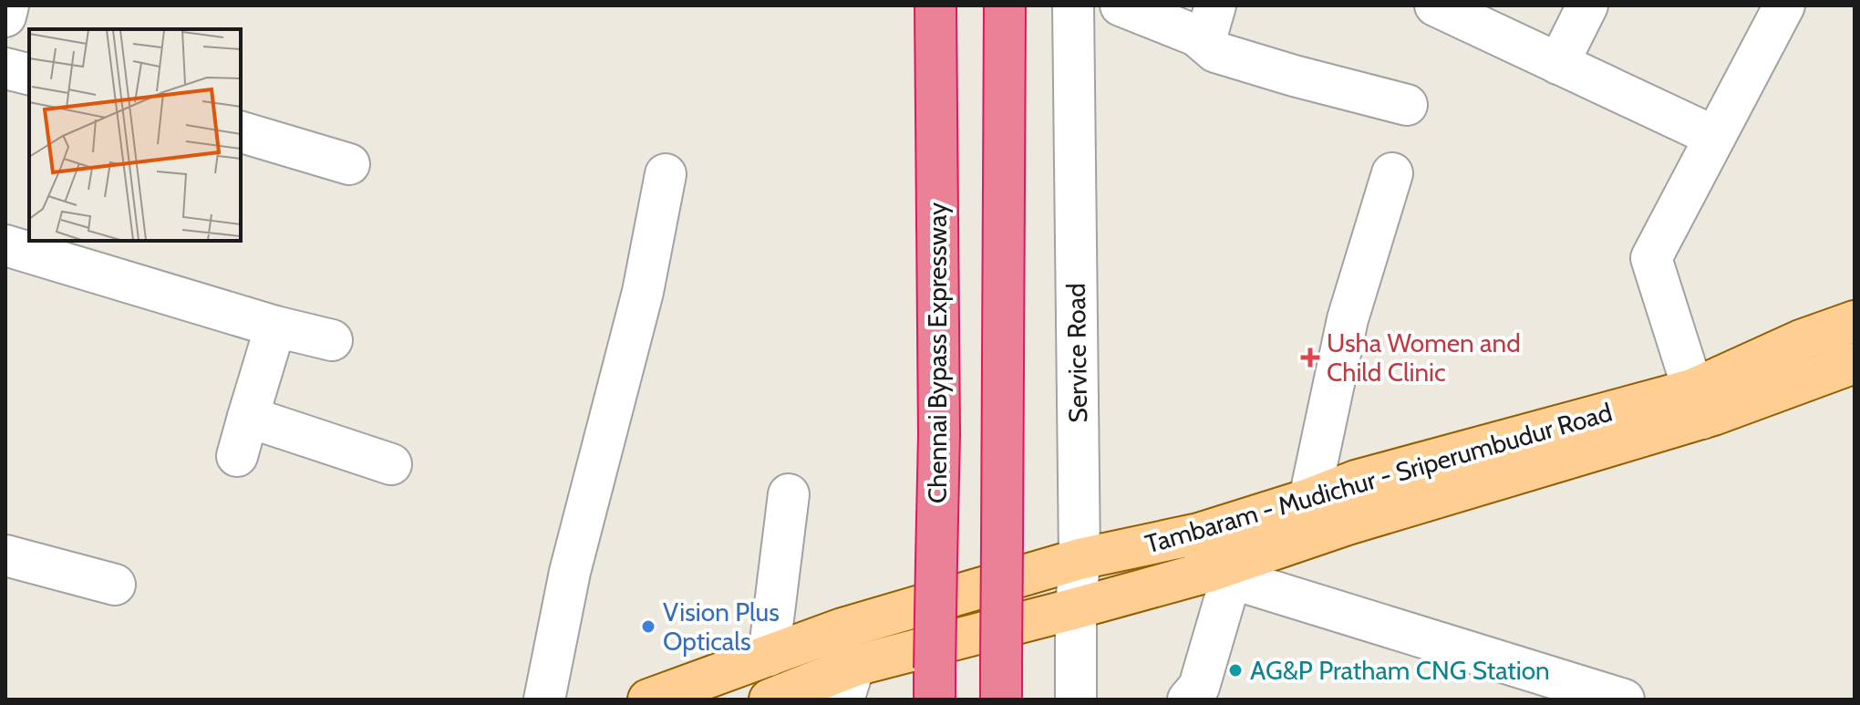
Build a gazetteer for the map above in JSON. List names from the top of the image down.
{
  "streets": {
    "highway": ["Chennai Bypass Expressway"],
    "main road": ["Tambaram - Mudichur - Sriperumbudur Road"],
    "street": ["Service Road"]
  },
  "crossings": [
    ["Service Road", "Tambaram - Mudichur - Sriperumbudur Road"]
  ],
  "places": {
    "health": ["Usha Women and Child Clinic"],
    "other": ["Vision Plus Opticals", "AG&P Pratham CNG Station"]
  }
}
